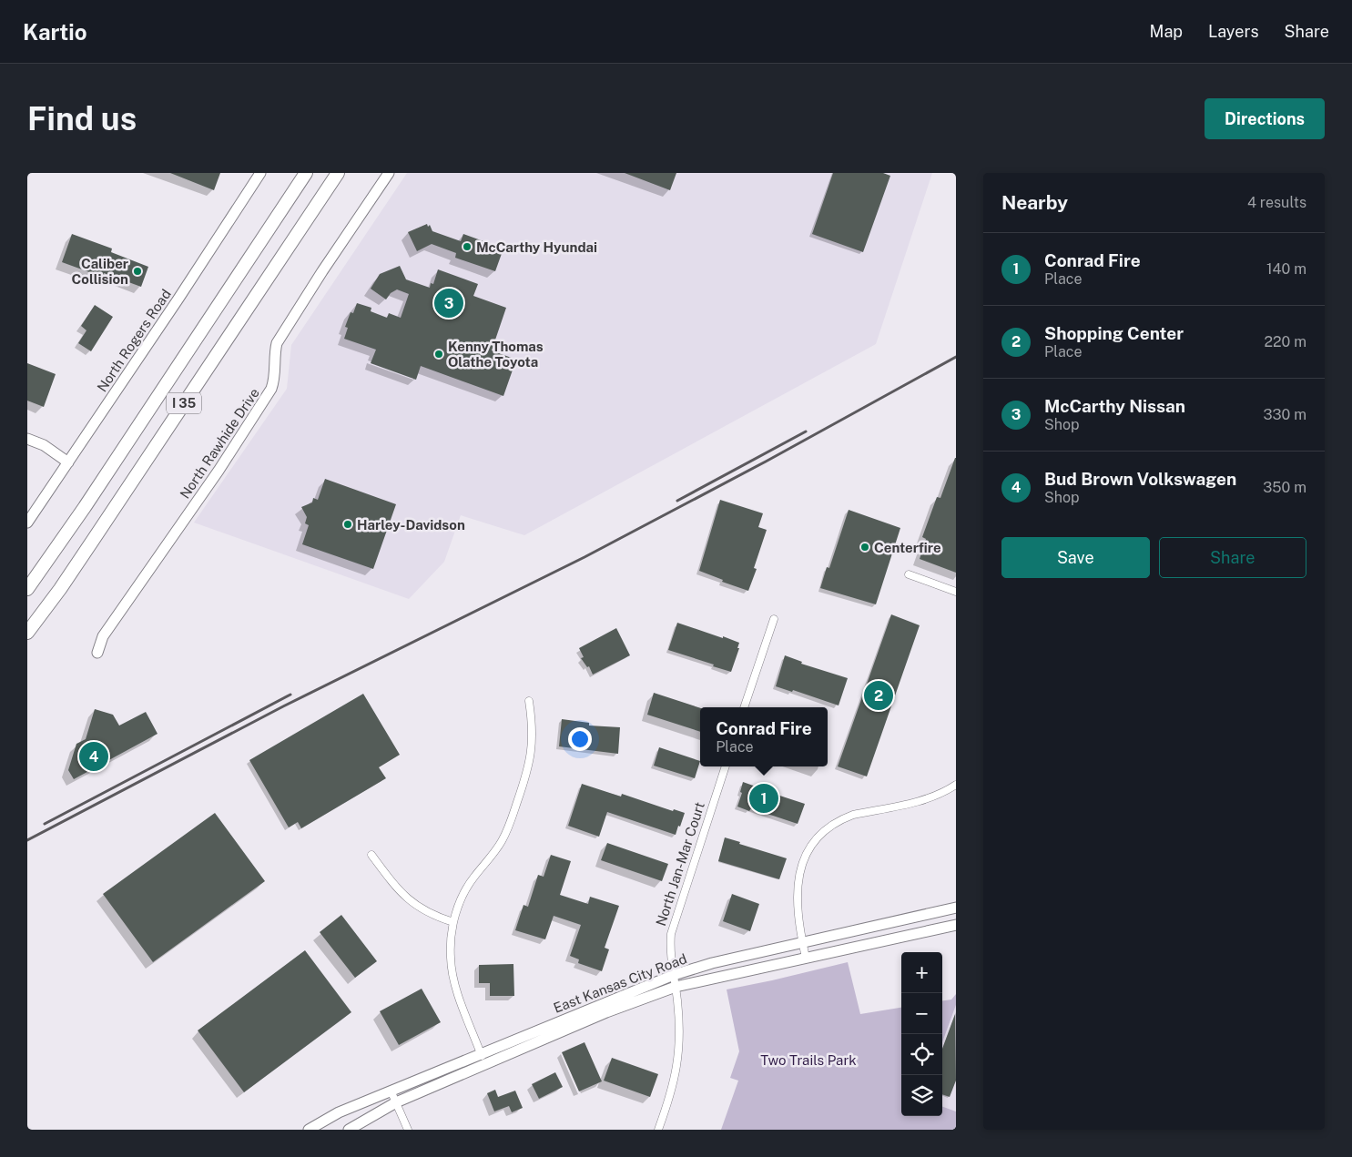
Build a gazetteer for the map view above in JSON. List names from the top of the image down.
{
  "streets": {
    "highway": ["I 35"],
    "main road": ["North Rogers Road", "North Rawhide Drive", "East Kansas City Road"],
    "street": ["North Jan-Mar Court"]
  },
  "crossings": [
    ["North Jan-Mar Court", "East Kansas City Road"]
  ],
  "parks": ["Two Trails Park"],
  "places": [
    "McCarthy Hyundai",
    "Caliber Collision",
    "Kenny Thomas Olathe Toyota",
    "Harley-Davidson",
    "Centerfire"
  ],
  "page": {
    "header": "Kartio",
    "nav": ["Map", "Layers", "Share"],
    "buttons": [
      "Directions",
      ["Save", "Share"]
    ],
    "title": "Find us",
    "heading": ["Nearby", "4 results"],
    "list": [
      {
        "mark": "1",
        "name": "Conrad Fire",
        "note": "Place",
        "value": "140 m"
      },
      {
        "mark": "2",
        "name": "Shopping Center",
        "note": "Place",
        "value": "220 m"
      },
      {
        "mark": "3",
        "name": "McCarthy Nissan",
        "note": "Shop",
        "value": "330 m"
      },
      {
        "mark": "4",
        "name": "Bud Brown Volkswagen",
        "note": "Shop",
        "value": "350 m"
      }
    ],
    "pins": [
      "3",
      "2",
      "4",
      "1"
    ],
    "popup": ["Conrad Fire", "Place"],
    "map_buttons": ["+", "−"]
  }
}
